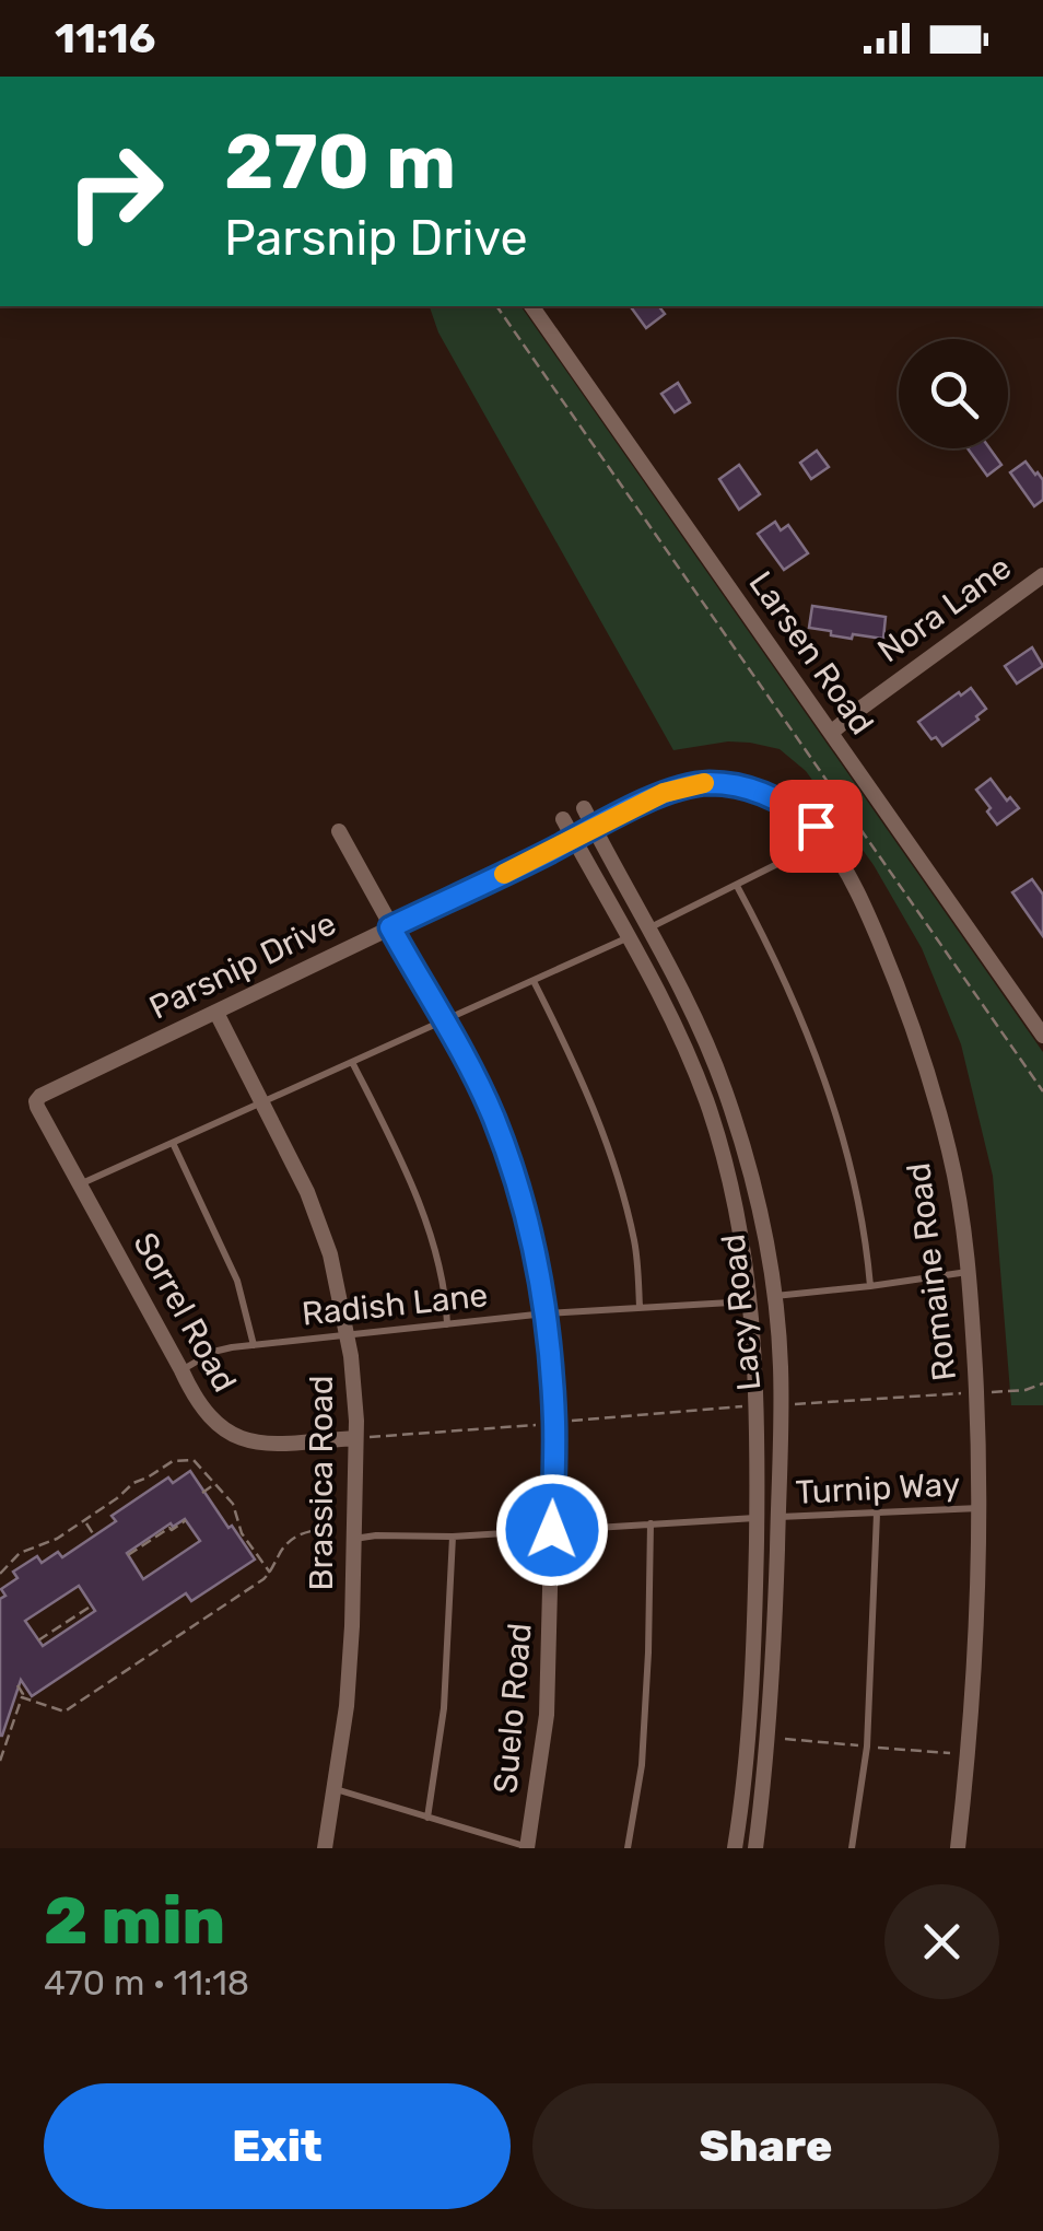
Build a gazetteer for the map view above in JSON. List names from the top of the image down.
{
  "streets": {
    "street": [
      "Nora Lane",
      "Larsen Road",
      "Parsnip Drive",
      "Romaine Road",
      "Sorrel Road",
      "Lacy Road",
      "Brassica Road",
      "Suelo Road"
    ],
    "lane": ["Radish Lane", "Turnip Way"]
  },
  "crossings": [
    ["Nora Lane", "Larsen Road"],
    ["Parsnip Drive", "Romaine Road"],
    ["Parsnip Drive", "Sorrel Road"],
    ["Parsnip Drive", "Lacy Road"],
    ["Parsnip Drive", "Brassica Road"],
    ["Parsnip Drive", "Suelo Road"],
    ["Romaine Road", "Lacy Road"],
    ["Romaine Road", "Turnip Way"],
    ["Radish Lane", "Sorrel Road"],
    ["Radish Lane", "Lacy Road"],
    ["Radish Lane", "Brassica Road"],
    ["Radish Lane", "Suelo Road"],
    ["Sorrel Road", "Brassica Road"],
    ["Lacy Road", "Turnip Way"],
    ["Brassica Road", "Turnip Way"],
    ["Turnip Way", "Suelo Road"]
  ],
  "page": {
    "status": "11:16",
    "turn": ["270 m", "Parsnip Drive"],
    "heading": ["2 min", "470 m · 11:18"],
    "buttons": ["Exit", "Share"]
  }
}
